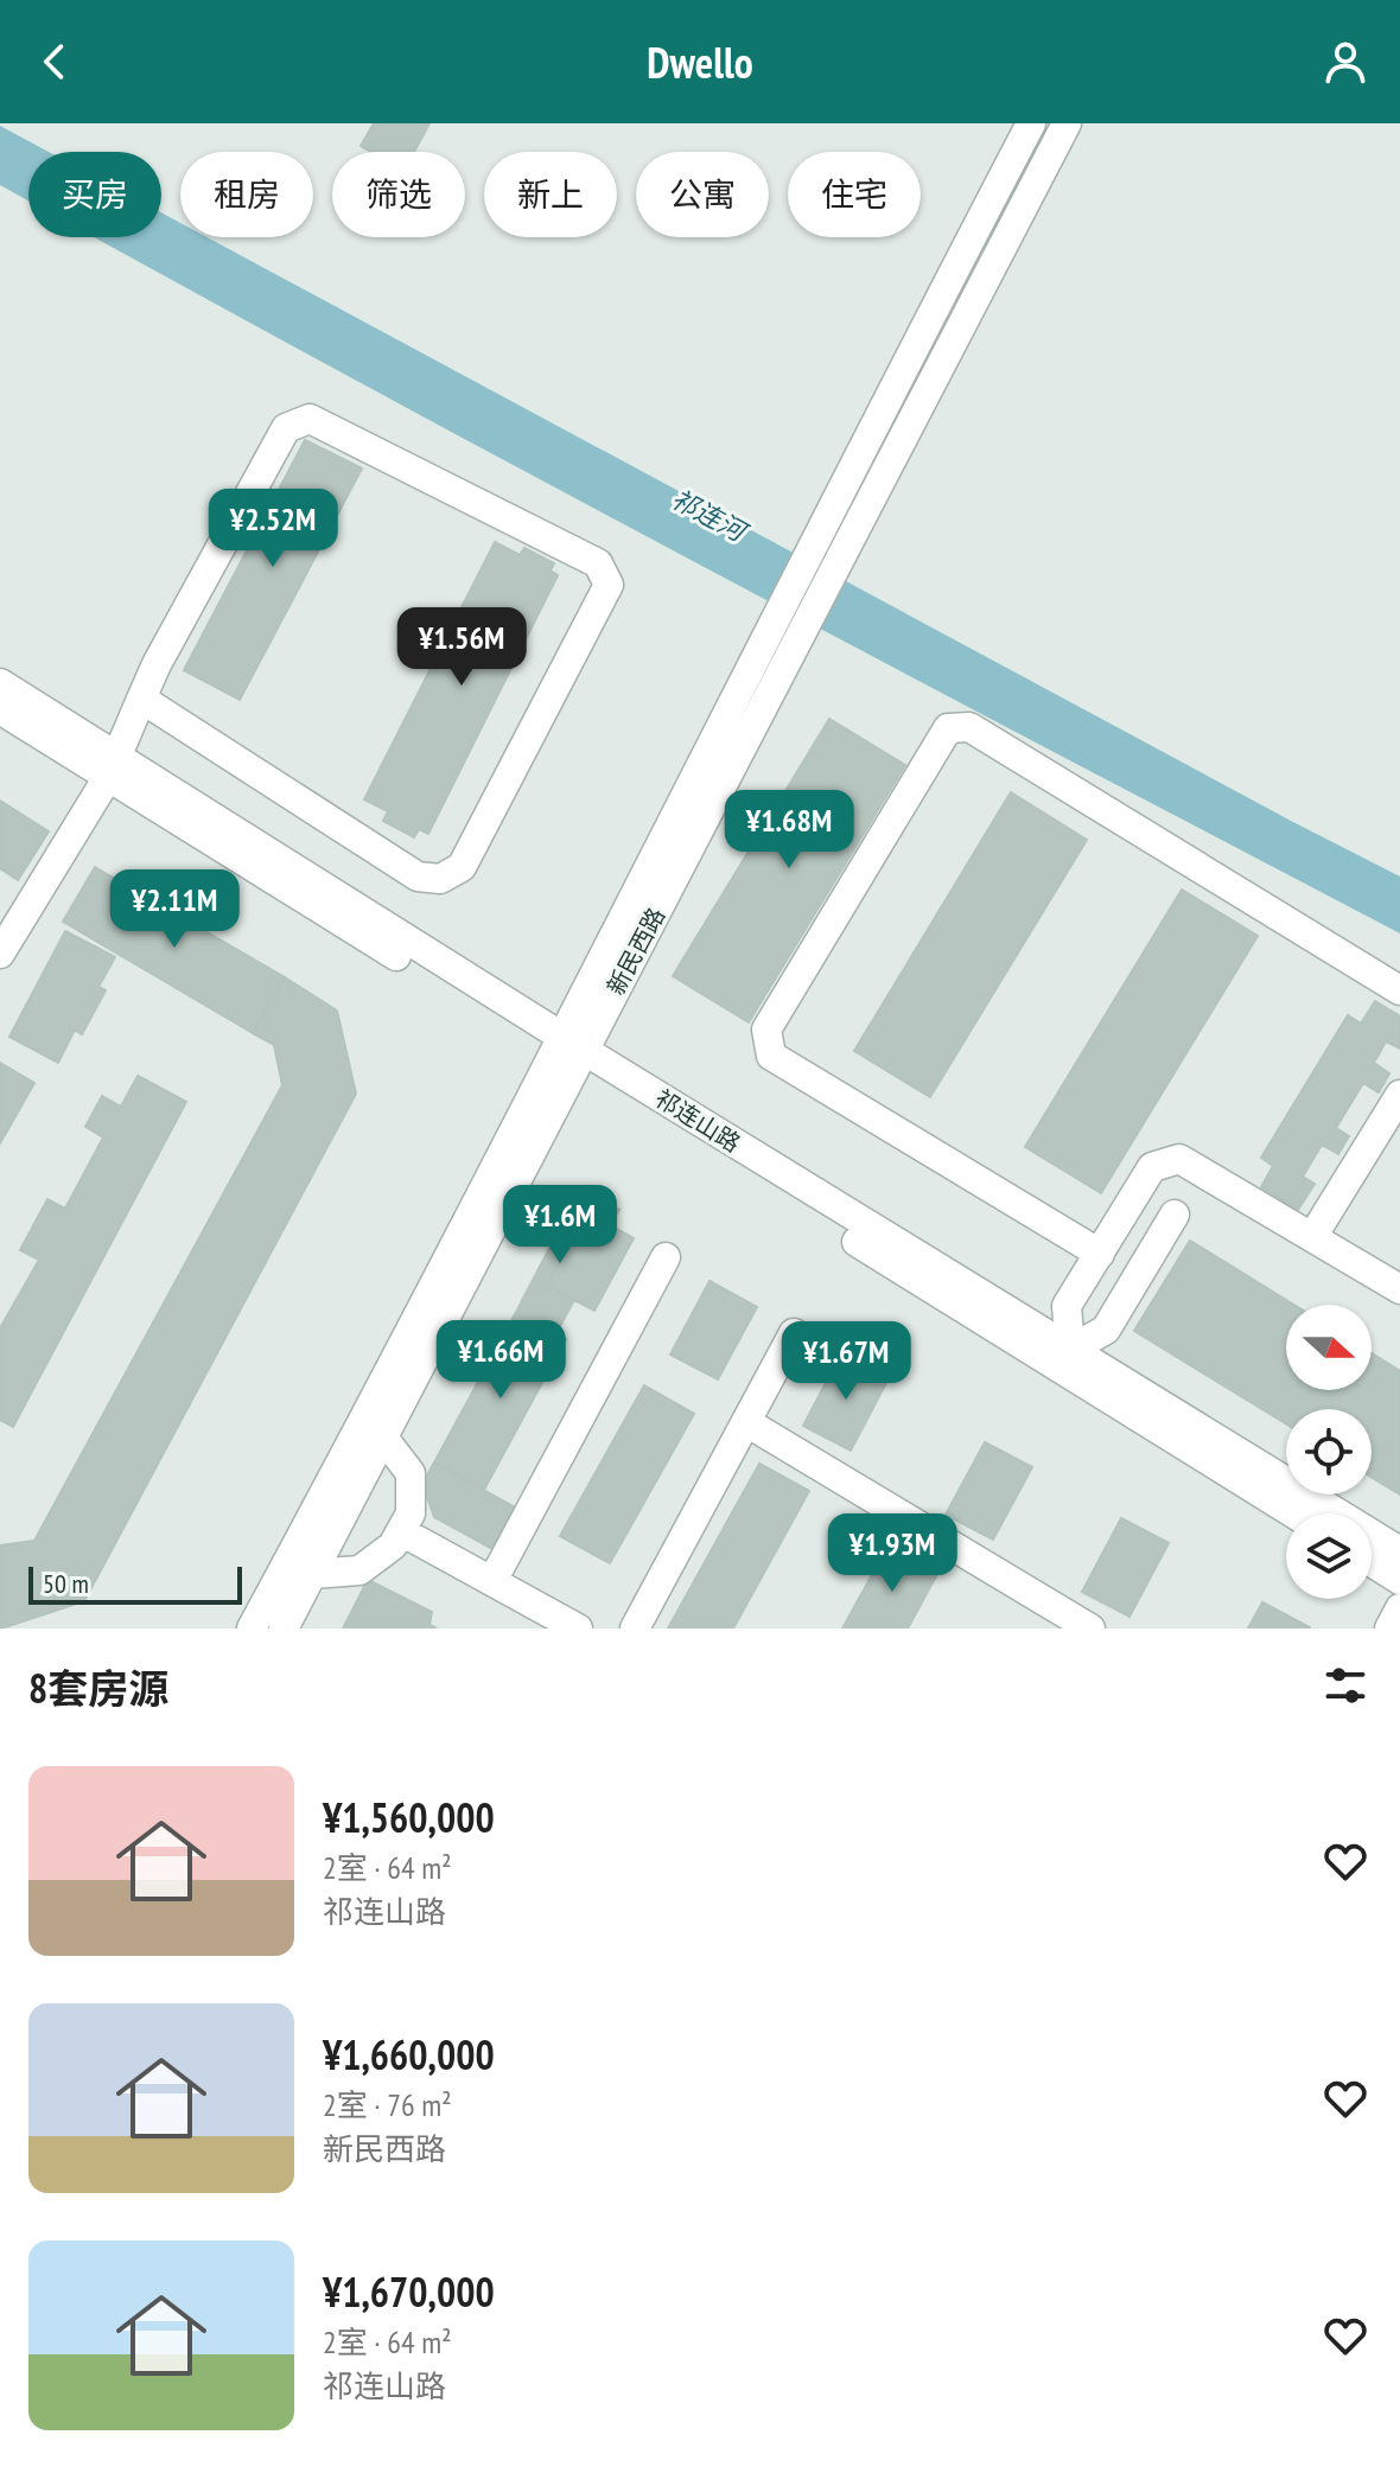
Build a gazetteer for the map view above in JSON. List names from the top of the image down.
{
  "streets": {
    "street": ["新民西路", "祁连山路"]
  },
  "crossings": [
    ["新民西路", "祁连山路"]
  ],
  "water": ["祁连河"],
  "scale_bar": "50 m",
  "north": "right",
  "page": {
    "header": "Dwello",
    "chip": [
      "买房",
      "租房",
      "筛选",
      "新上",
      "公寓",
      "住宅"
    ],
    "price": [
      "¥2.52M",
      "¥1.56M",
      "¥1.68M",
      "¥2.11M",
      "¥1.6M",
      "¥1.66M",
      "¥1.67M",
      "¥1.93M"
    ],
    "scale": "50 m",
    "heading": "8套房源",
    "list": [
      {
        "name": "¥1,560,000",
        "note": "2室 · 64 m² · 祁连山路"
      },
      {
        "name": "¥1,660,000",
        "note": "2室 · 76 m² · 新民西路"
      },
      {
        "name": "¥1,670,000",
        "note": "2室 · 64 m² · 祁连山路"
      }
    ]
  }
}
